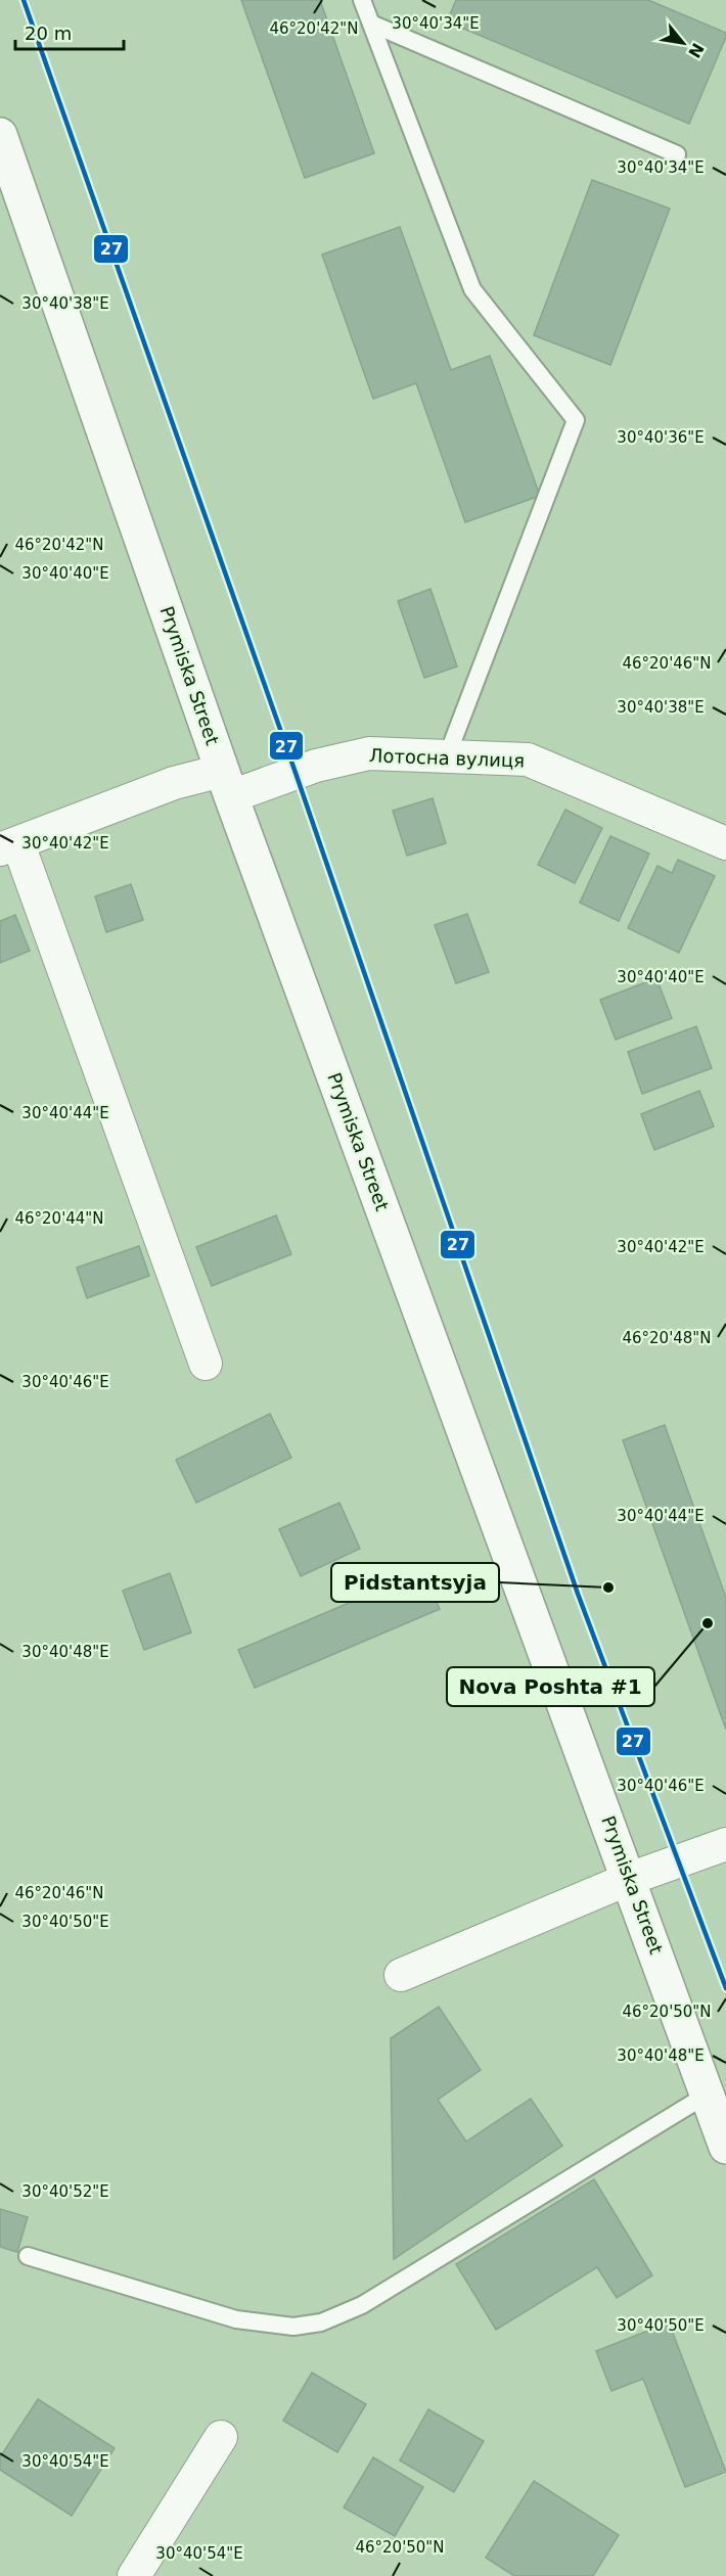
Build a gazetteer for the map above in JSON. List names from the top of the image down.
{
  "streets": {
    "street": ["Prymiska Street", "Лотосна вулиця"]
  },
  "crossings": [
    ["Prymiska Street", "Лотосна вулиця"]
  ],
  "places": ["Pidstantsyja", "Nova Poshta #1"],
  "lines": ["transit line 27"],
  "scale_bar": "20 m",
  "north": "bottom right",
  "coordinates": [
    "30°40'34\"E",
    "46°20'42\"N",
    "30°40'38\"E",
    "30°40'36\"E",
    "30°40'40\"E",
    "46°20'46\"N",
    "30°40'42\"E",
    "30°40'44\"E",
    "46°20'44\"N",
    "46°20'48\"N",
    "30°40'46\"E",
    "30°40'48\"E",
    "30°40'50\"E",
    "46°20'50\"N",
    "30°40'52\"E",
    "30°40'54\"E"
  ]
}
